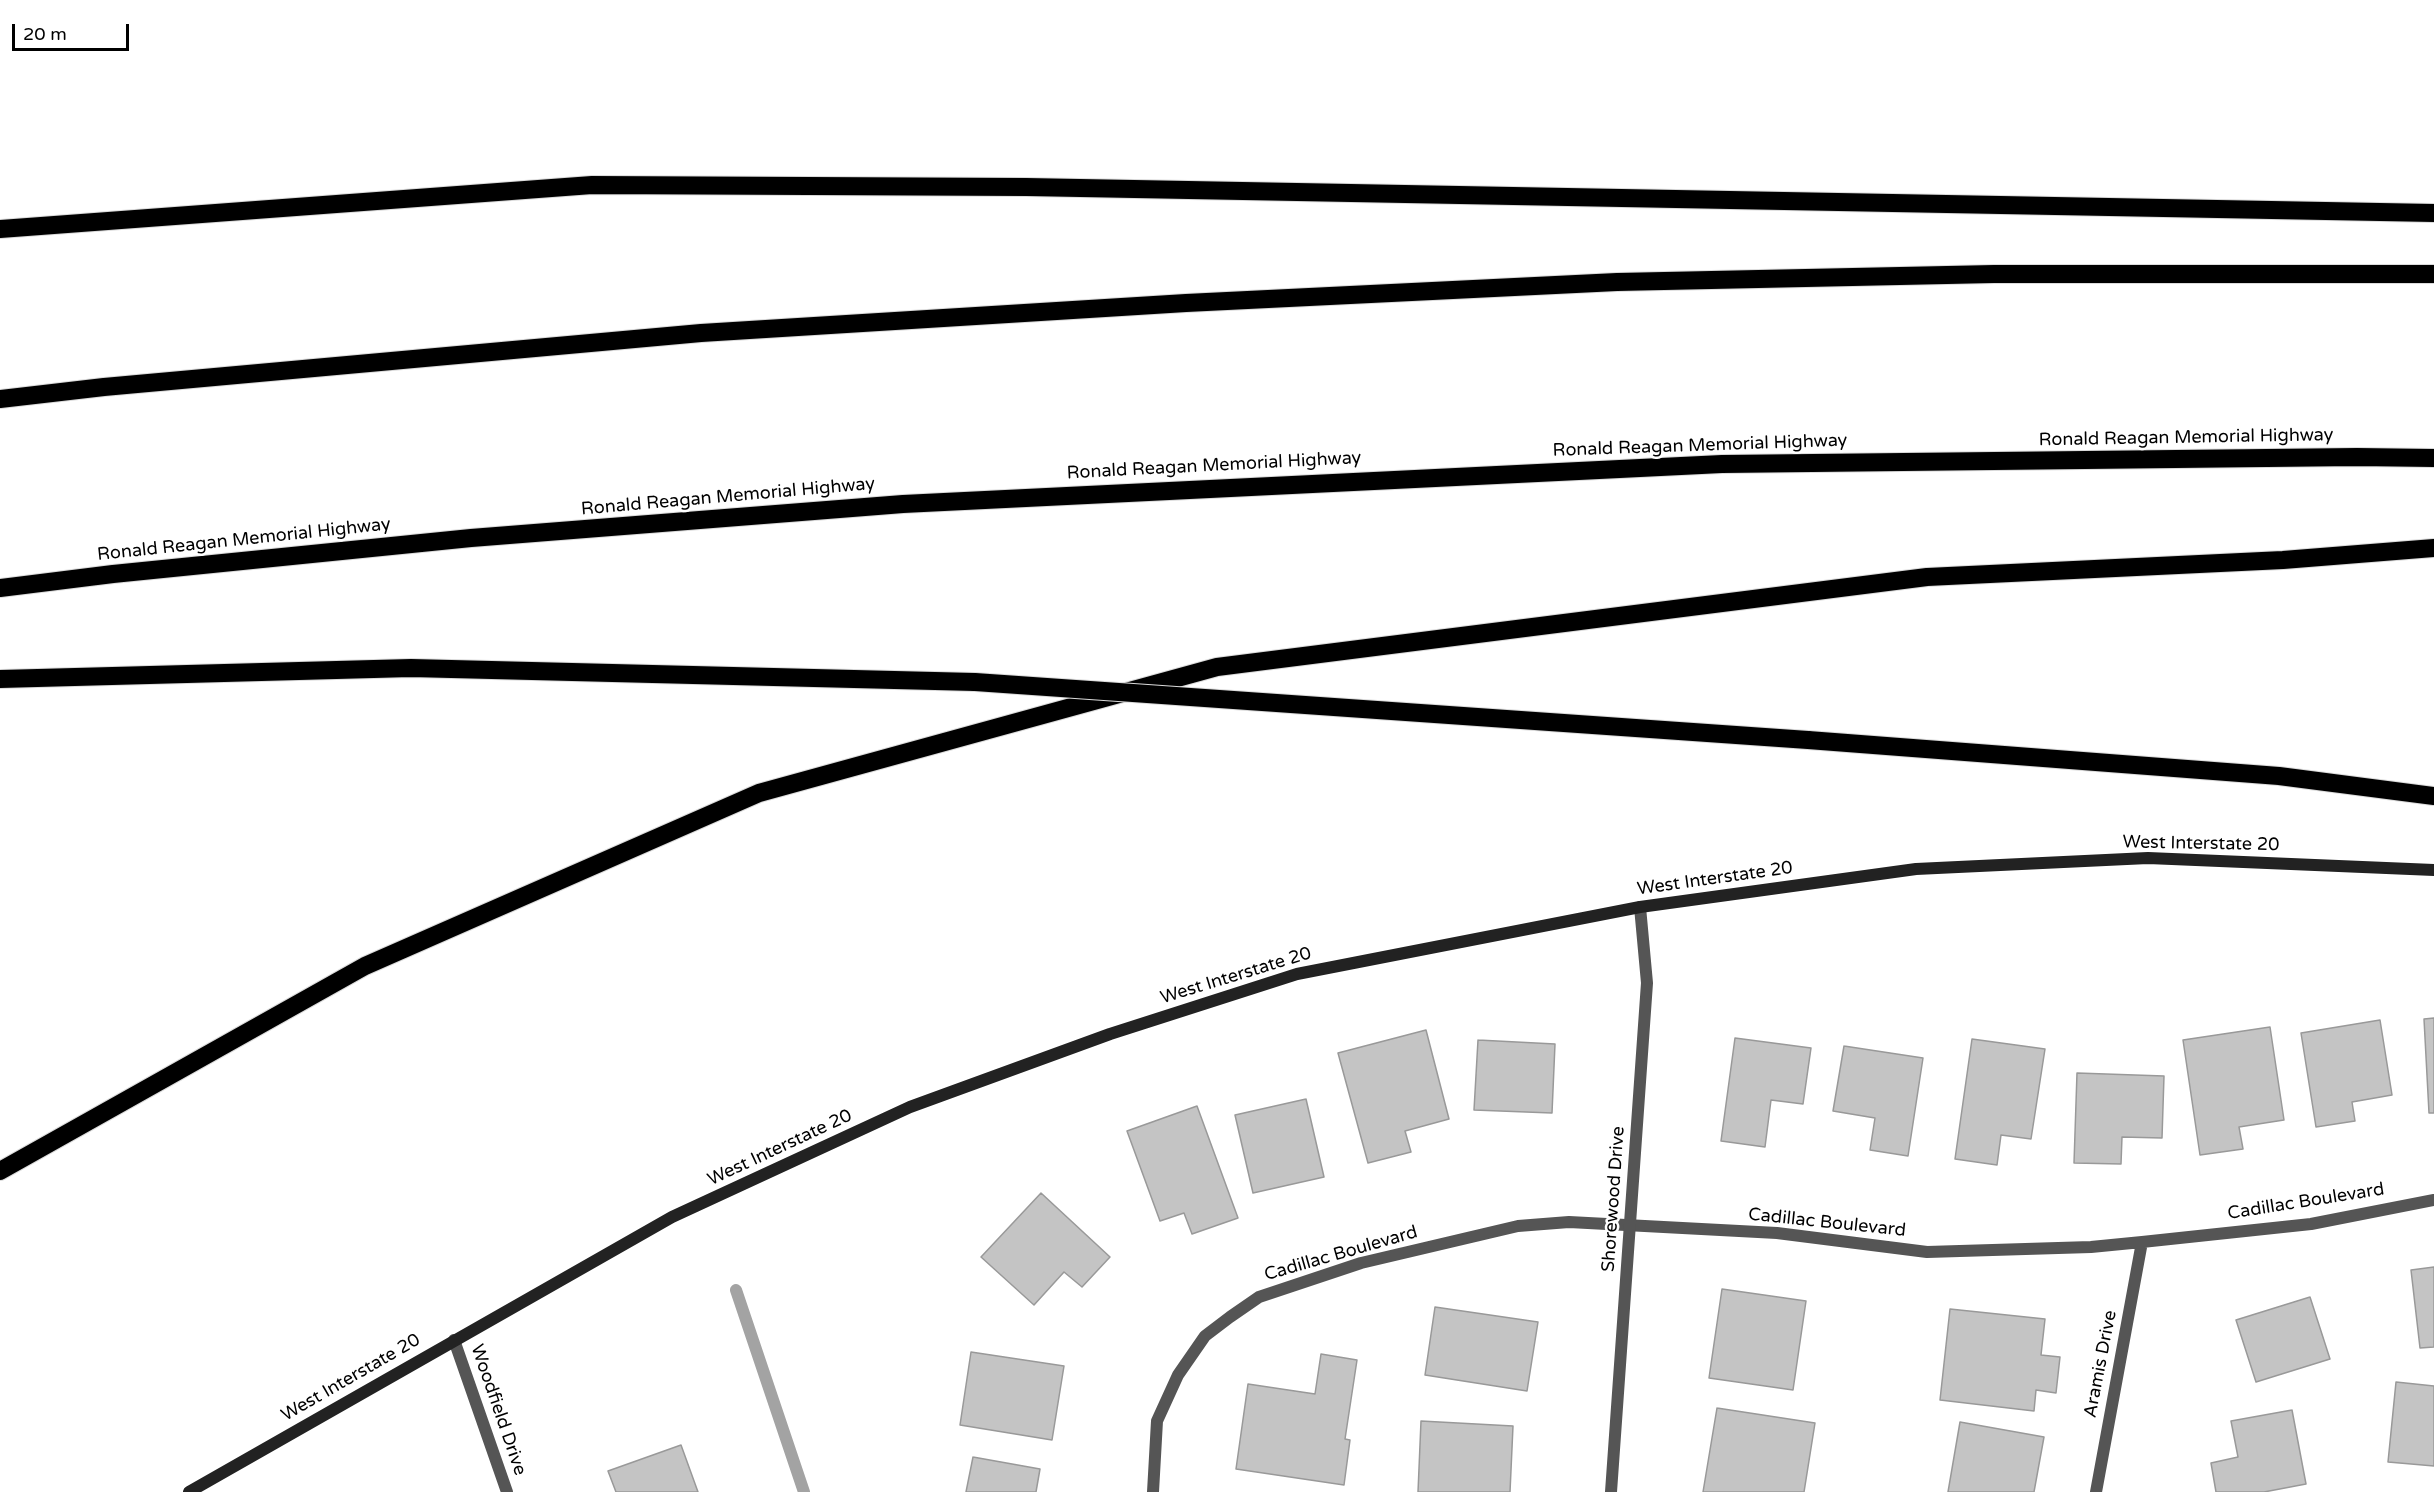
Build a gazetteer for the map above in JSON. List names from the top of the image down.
{
  "streets": {
    "highway": ["Ronald Reagan Memorial Highway"],
    "main road": ["West Interstate 20"],
    "street": [
      "Shorewood Drive",
      "Cadillac Boulevard",
      "Aramis Drive",
      "Woodfield Drive"
    ]
  },
  "crossings": [
    ["West Interstate 20", "Shorewood Drive"],
    ["West Interstate 20", "Woodfield Drive"],
    ["Shorewood Drive", "Cadillac Boulevard"],
    ["Cadillac Boulevard", "Aramis Drive"]
  ],
  "scale_bar": "20 m"
}
